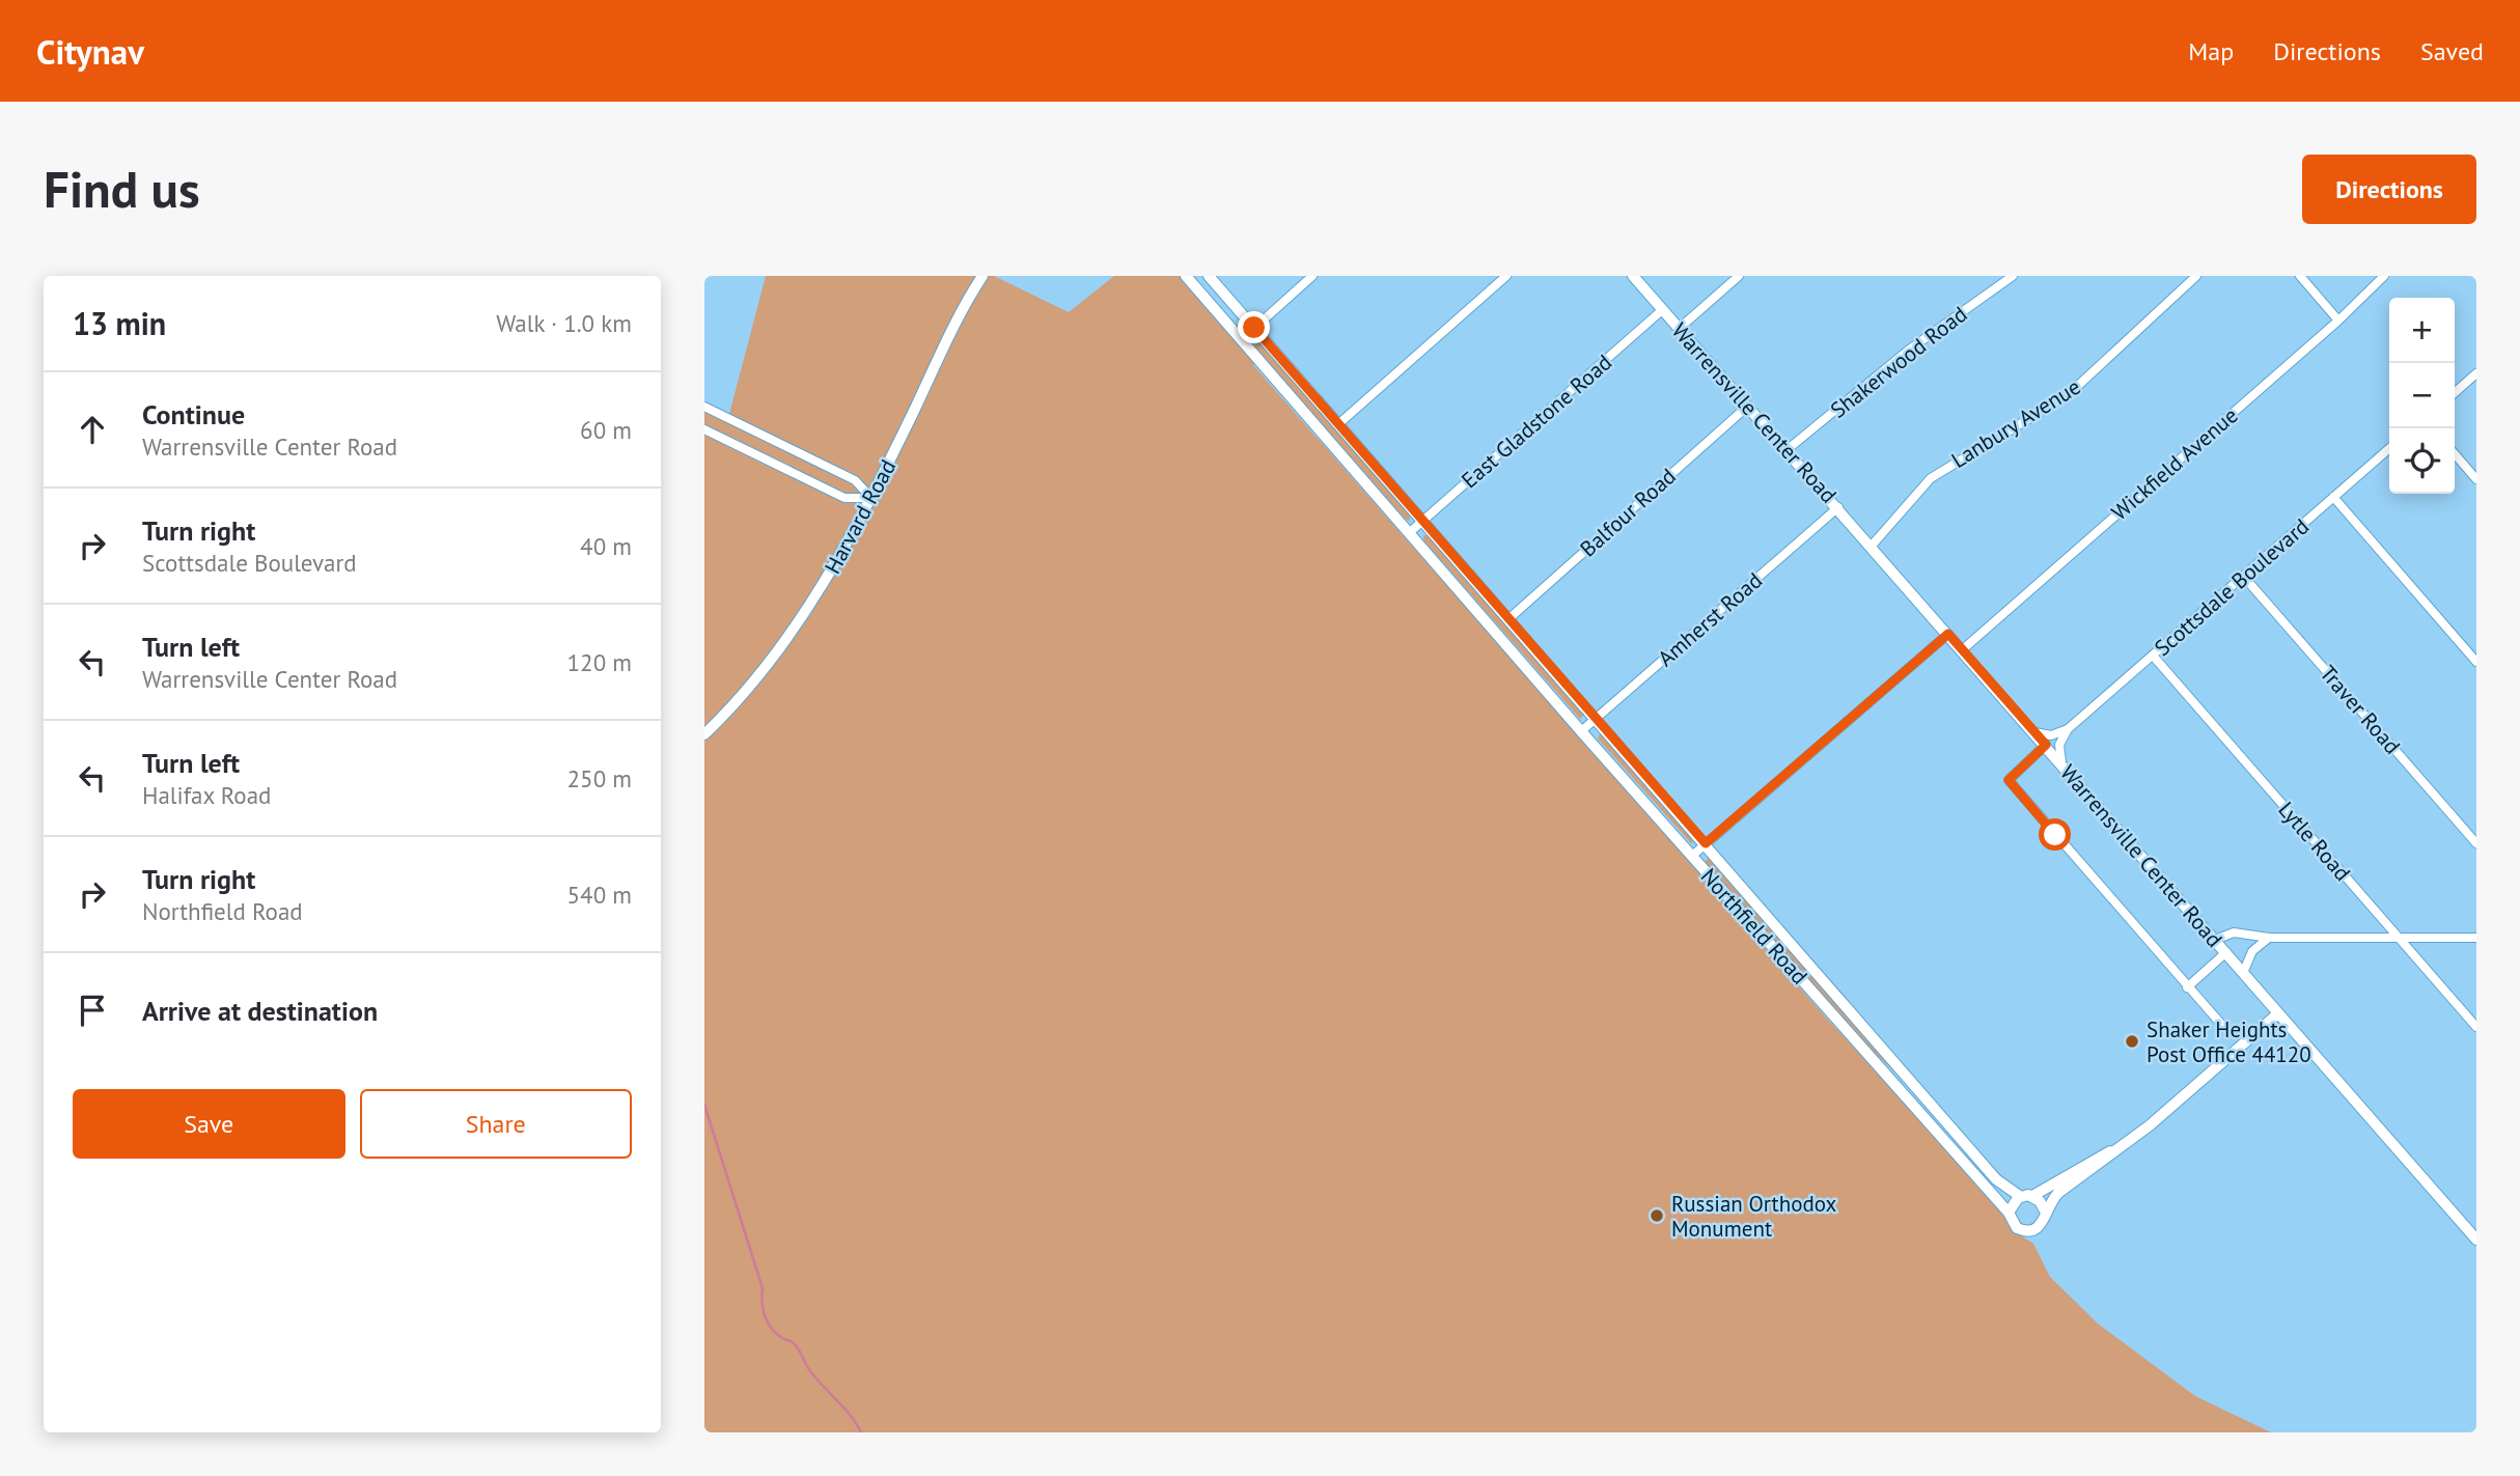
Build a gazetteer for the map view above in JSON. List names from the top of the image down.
{
  "streets": {
    "main road": ["Warrensville Center Road", "Harvard Road", "Northfield Road"],
    "street": [
      "Shakerwood Road",
      "East Gladstone Road",
      "Lanbury Avenue",
      "Wickfield Avenue",
      "Balfour Road",
      "Scottsdale Boulevard",
      "Amherst Road",
      "Traver Road",
      "Lytle Road"
    ]
  },
  "crossings": [
    ["Shakerwood Road", "Warrensville Center Road"],
    ["Warrensville Center Road", "East Gladstone Road"],
    ["Warrensville Center Road", "Lanbury Avenue"],
    ["Warrensville Center Road", "Wickfield Avenue"],
    ["Warrensville Center Road", "Balfour Road"],
    ["Warrensville Center Road", "Amherst Road"],
    ["East Gladstone Road", "Northfield Road"],
    ["Balfour Road", "Northfield Road"],
    ["Scottsdale Boulevard", "Traver Road"],
    ["Scottsdale Boulevard", "Lytle Road"],
    ["Amherst Road", "Northfield Road"]
  ],
  "places": ["Shaker Heights Post Office 44120", "Russian Orthodox Monument"],
  "page": {
    "header": "Citynav",
    "nav": ["Map", "Directions", "Saved"],
    "buttons": [
      "Directions",
      ["Save", "Share"]
    ],
    "title": "Find us",
    "heading": ["13 min", "Walk · 1.0 km"],
    "map_buttons": ["+", "−"],
    "list": [
      ["Continue", "Warrensville Center Road", "60 m"],
      ["Turn right", "Scottsdale Boulevard", "40 m"],
      ["Turn left", "Warrensville Center Road", "120 m"],
      ["Turn left", "Halifax Road", "250 m"],
      ["Turn right", "Northfield Road", "540 m"],
      "Arrive at destination"
    ]
  }
}
